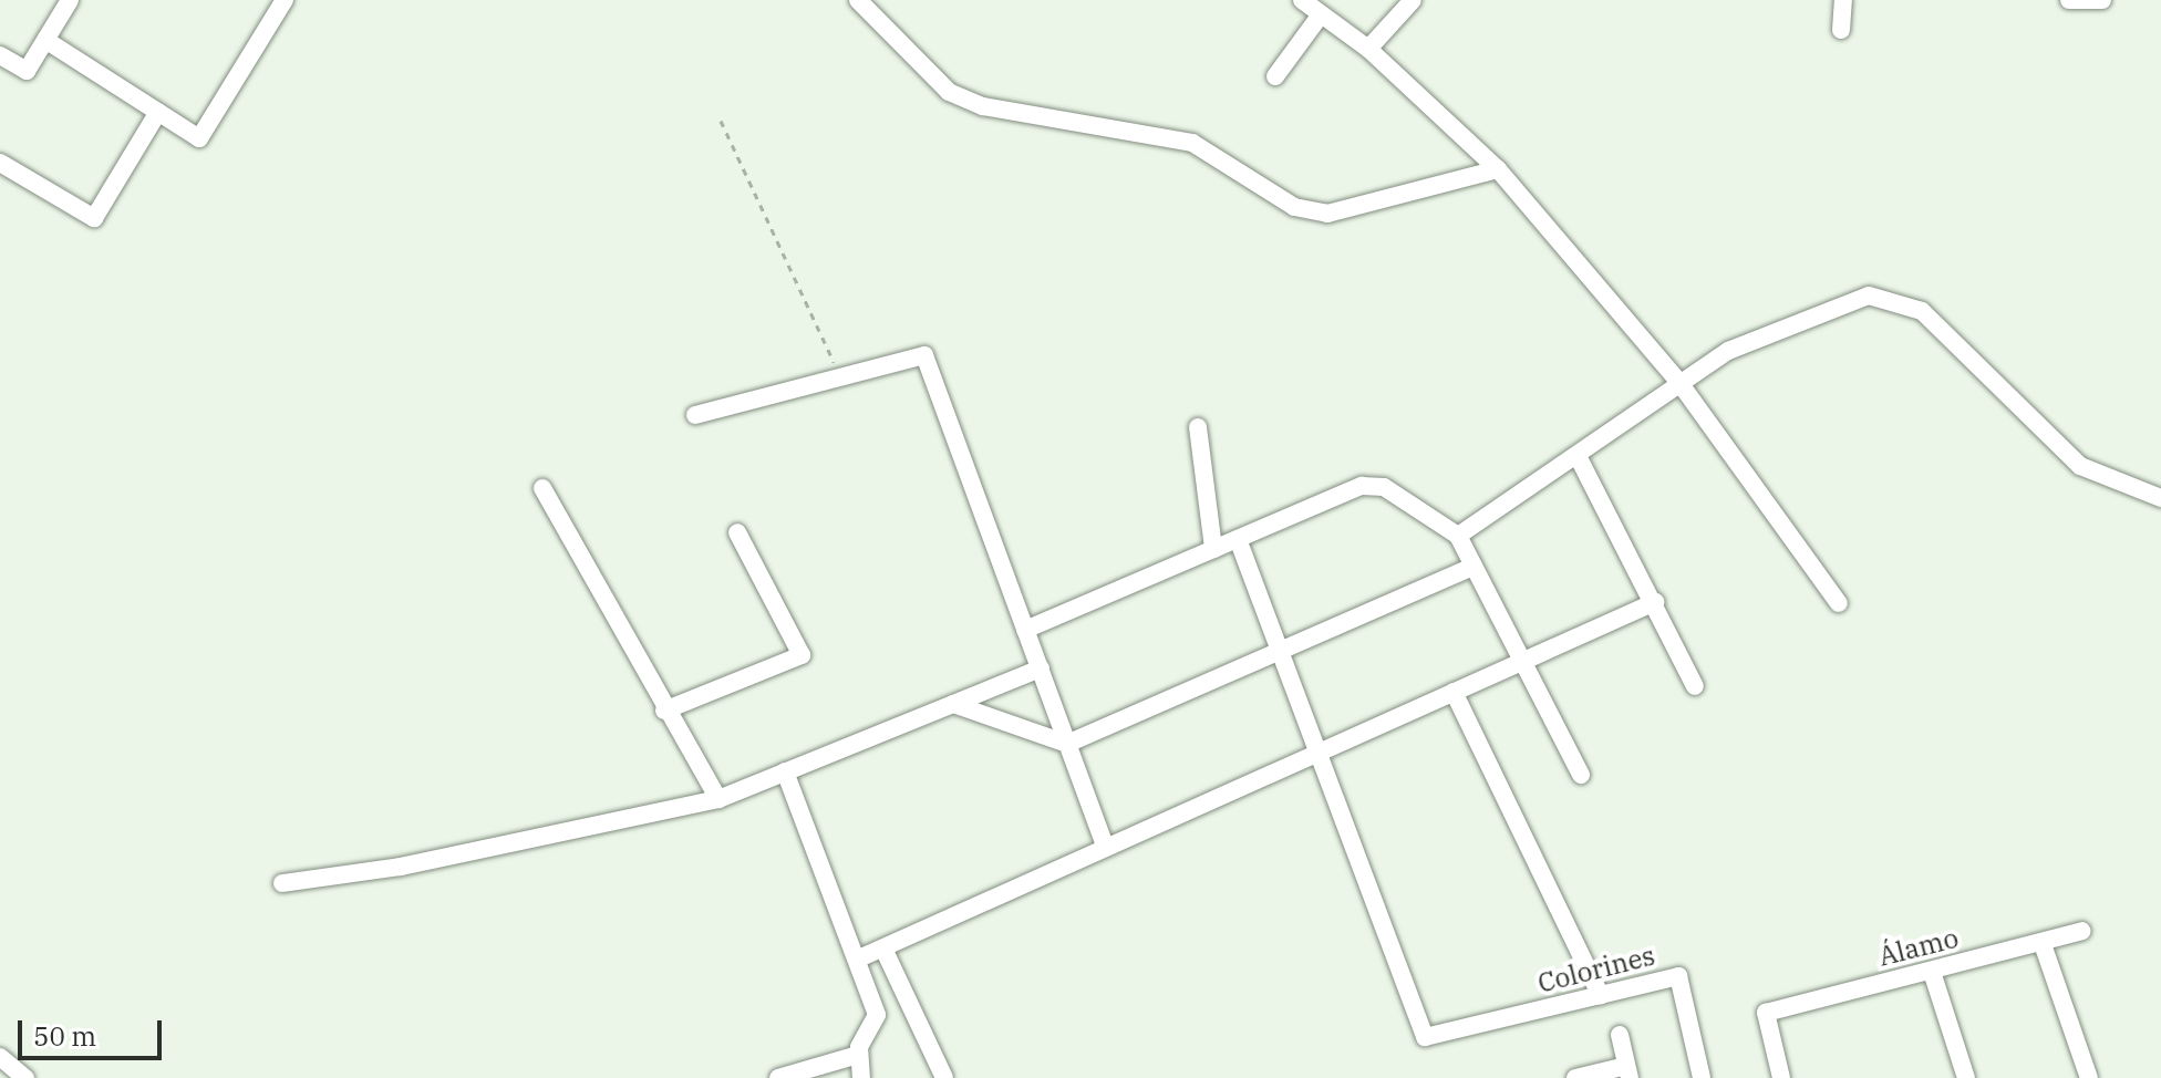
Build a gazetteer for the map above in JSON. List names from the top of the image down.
{
  "streets": {
    "street": ["Álamo", "Colorines"]
  },
  "scale_bar": "50 m"
}
